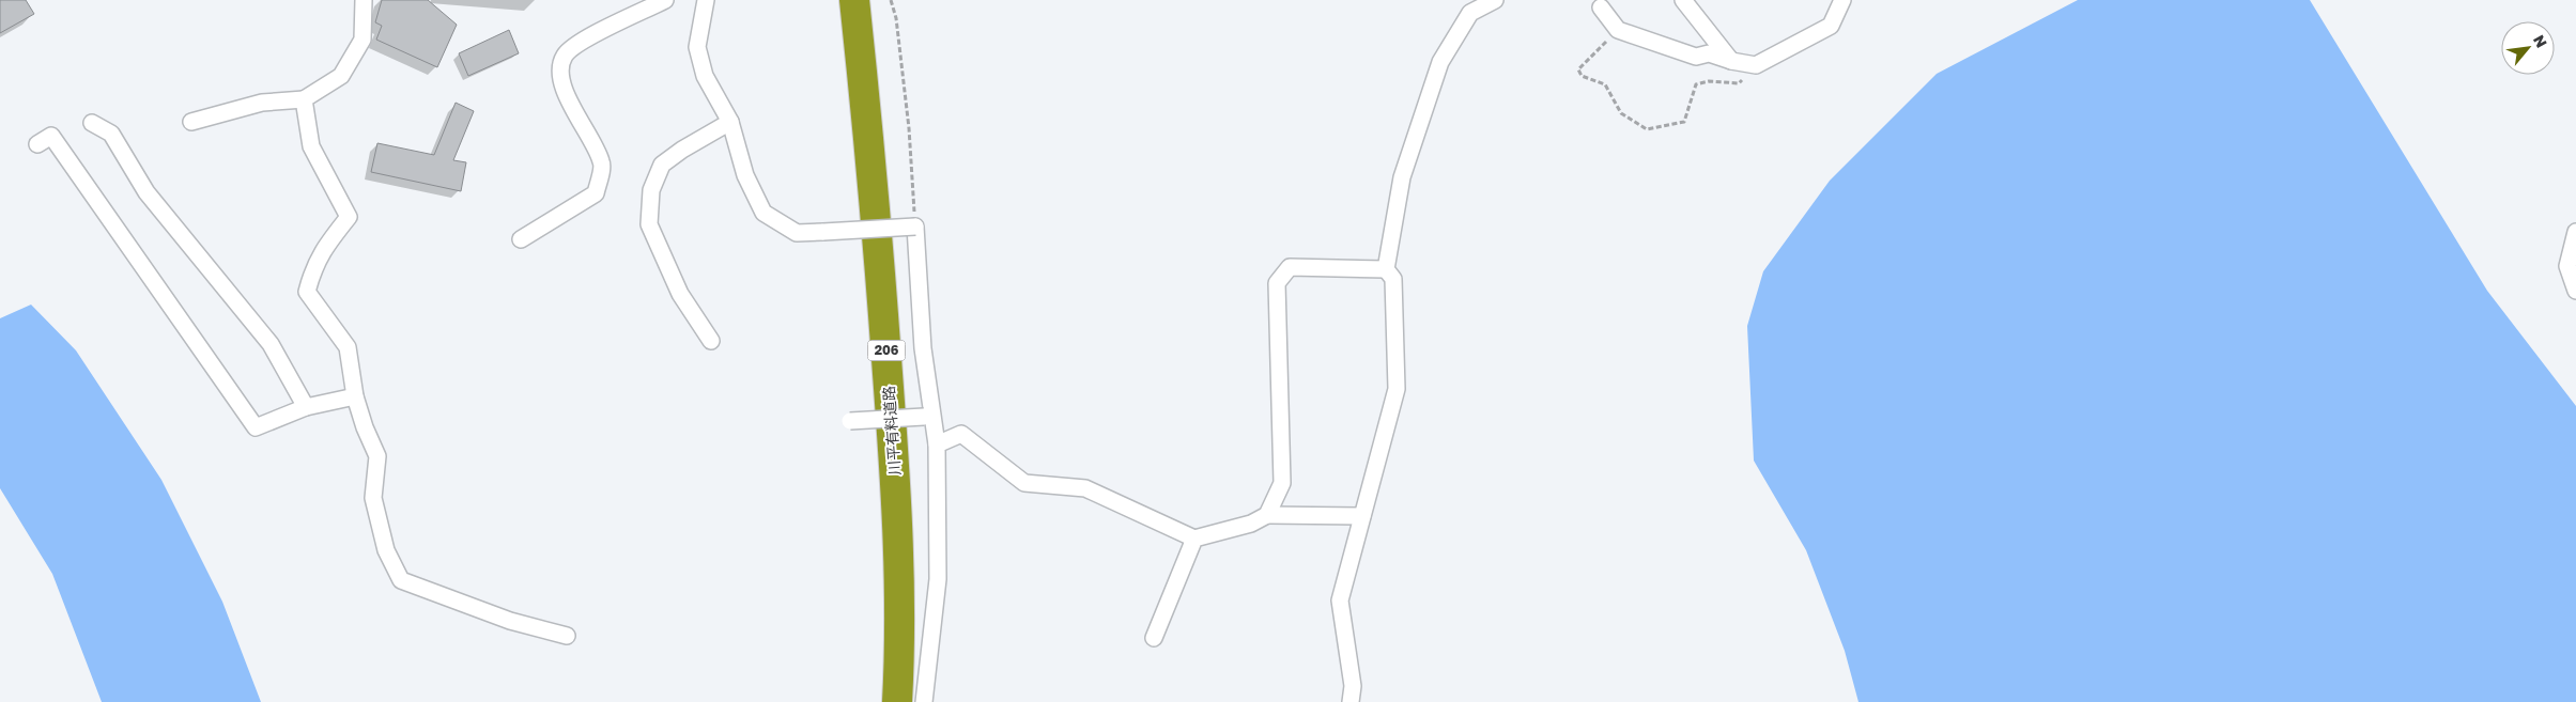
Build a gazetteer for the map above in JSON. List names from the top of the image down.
{
  "streets": {
    "highway": ["206", "川平有料道路"]
  },
  "north": "top right"
}
